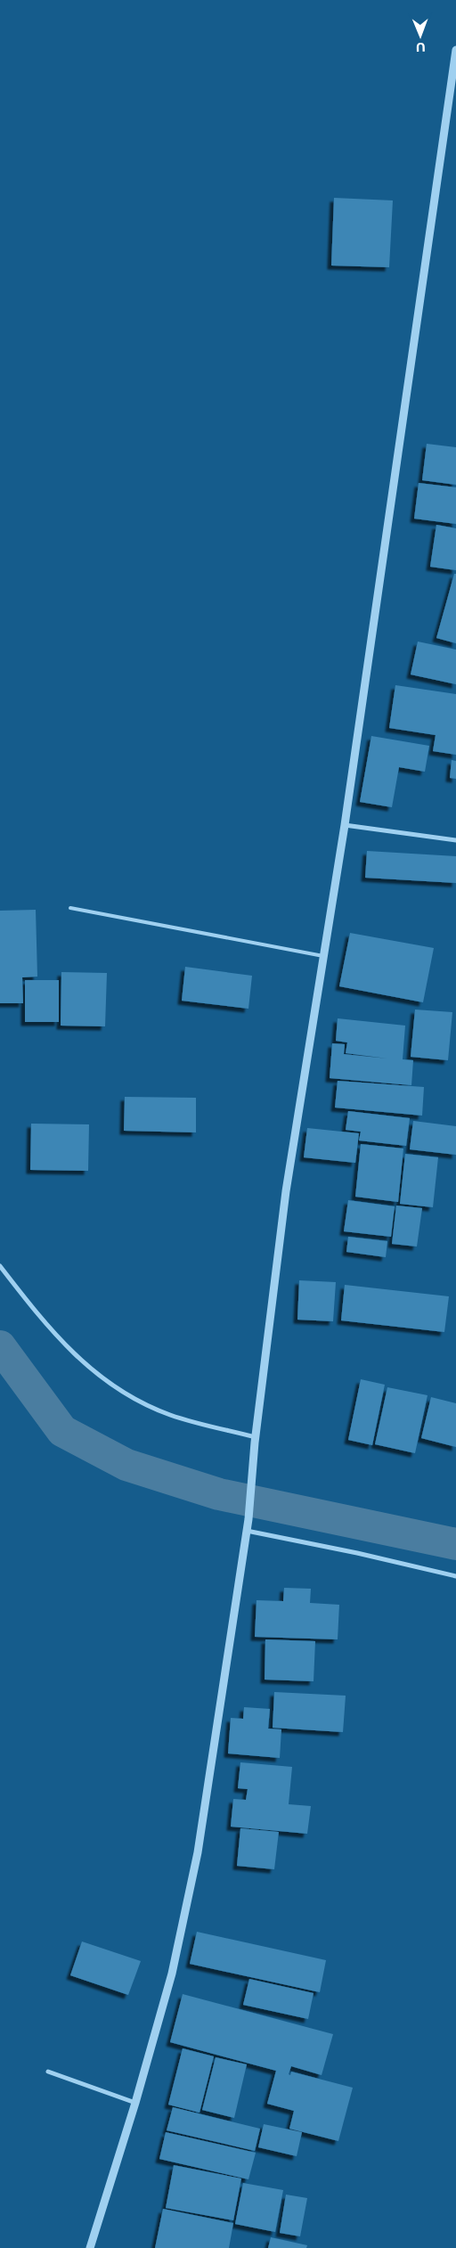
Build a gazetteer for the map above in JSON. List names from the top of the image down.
{
  "north": "bottom"
}
